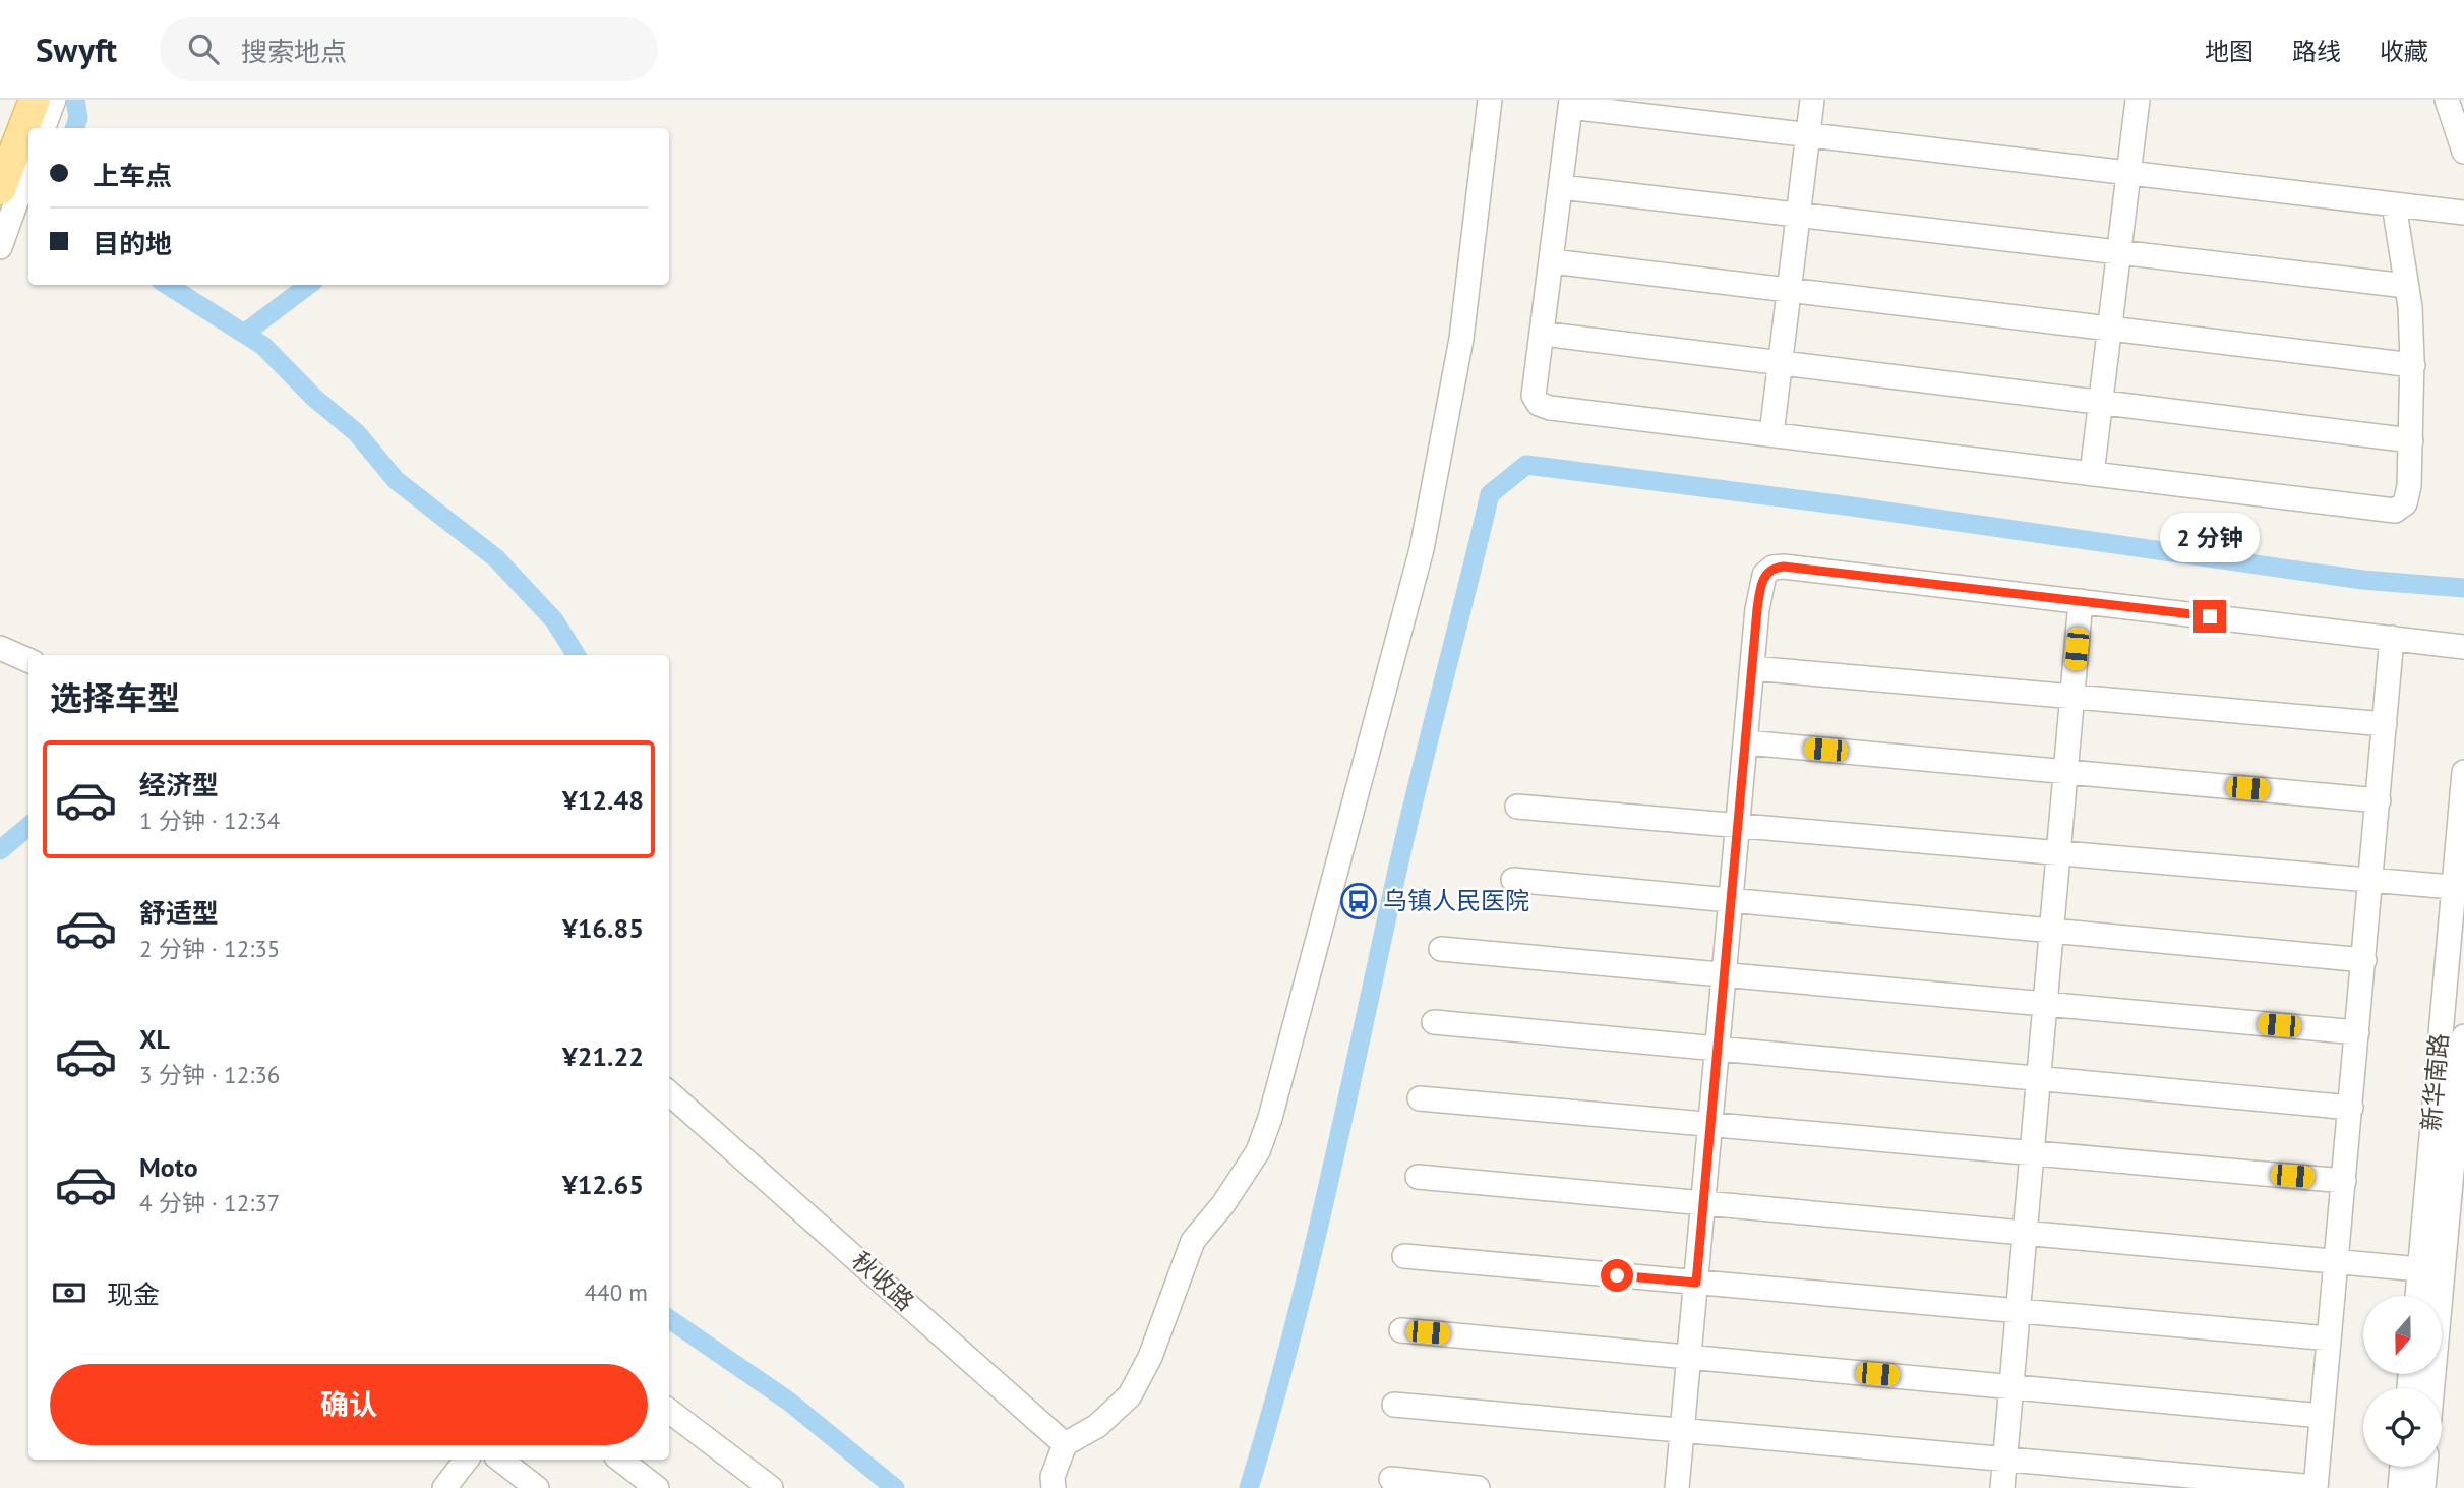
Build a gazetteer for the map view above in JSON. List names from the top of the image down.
{
  "streets": {
    "street": ["新华南路", "秋收路"]
  },
  "places": {
    "bus stop": ["乌镇人民医院"]
  },
  "north": "bottom",
  "page": {
    "header": "Swyft",
    "search": "搜索地点",
    "nav": ["地图", "路线", "收藏"],
    "banner": ["上车点", "目的地"],
    "bubble": "2 分钟",
    "heading": "选择车型",
    "list": [
      {
        "name": "经济型",
        "note": "1 分钟 · 12:34",
        "value": "¥12.48"
      },
      {
        "name": "舒适型",
        "note": "2 分钟 · 12:35",
        "value": "¥16.85"
      },
      {
        "name": "XL",
        "note": "3 分钟 · 12:36",
        "value": "¥21.22"
      },
      {
        "name": "Moto",
        "note": "4 分钟 · 12:37",
        "value": "¥12.65"
      }
    ],
    "pay": ["现金", "440 m"],
    "buttons": "确认"
  }
}
